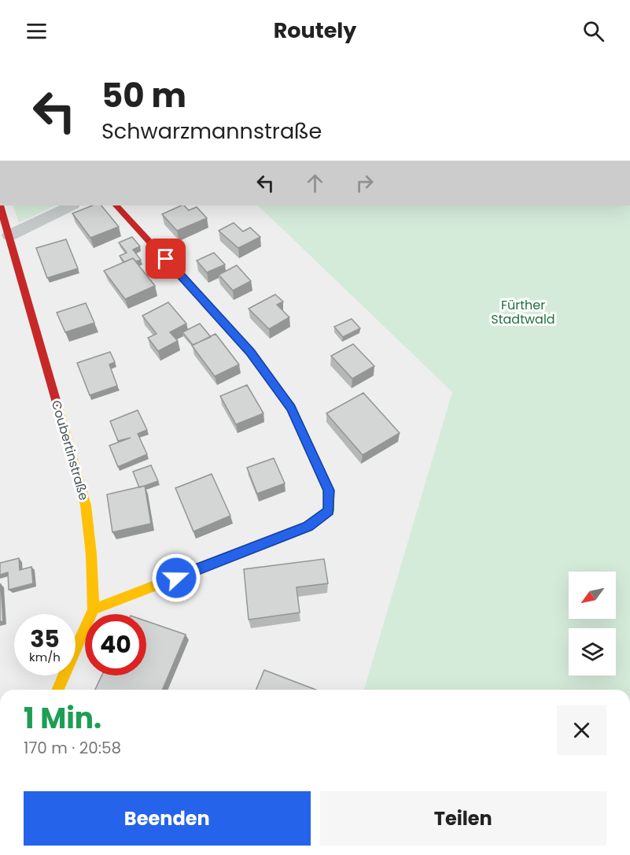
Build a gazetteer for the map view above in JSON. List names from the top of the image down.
{
  "streets": {
    "street": ["Coubertinstraße"]
  },
  "parks": ["Fürther Stadtwald"],
  "north": "bottom left",
  "page": {
    "header": "Routely",
    "turn": ["50 m", "Schwarzmannstraße"],
    "speed": "35 km/h",
    "limit": "40",
    "heading": ["1 Min.", "170 m · 20:58"],
    "buttons": ["Beenden", "Teilen"]
  }
}
